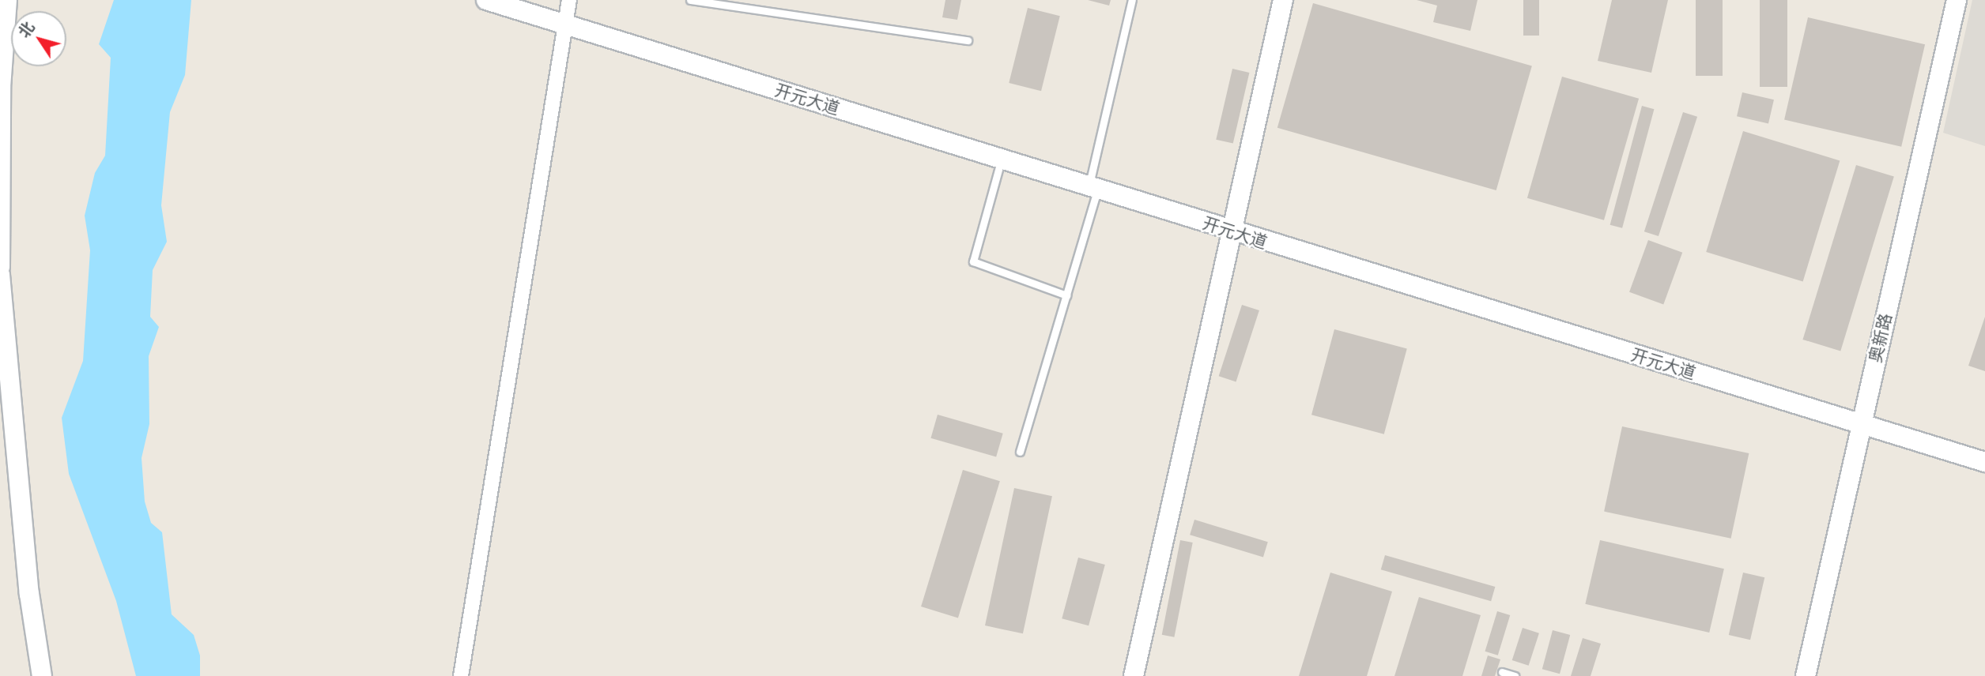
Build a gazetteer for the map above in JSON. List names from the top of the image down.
{
  "streets": {
    "street": ["开元大道", "奥新路"]
  },
  "north": "top left"
}
